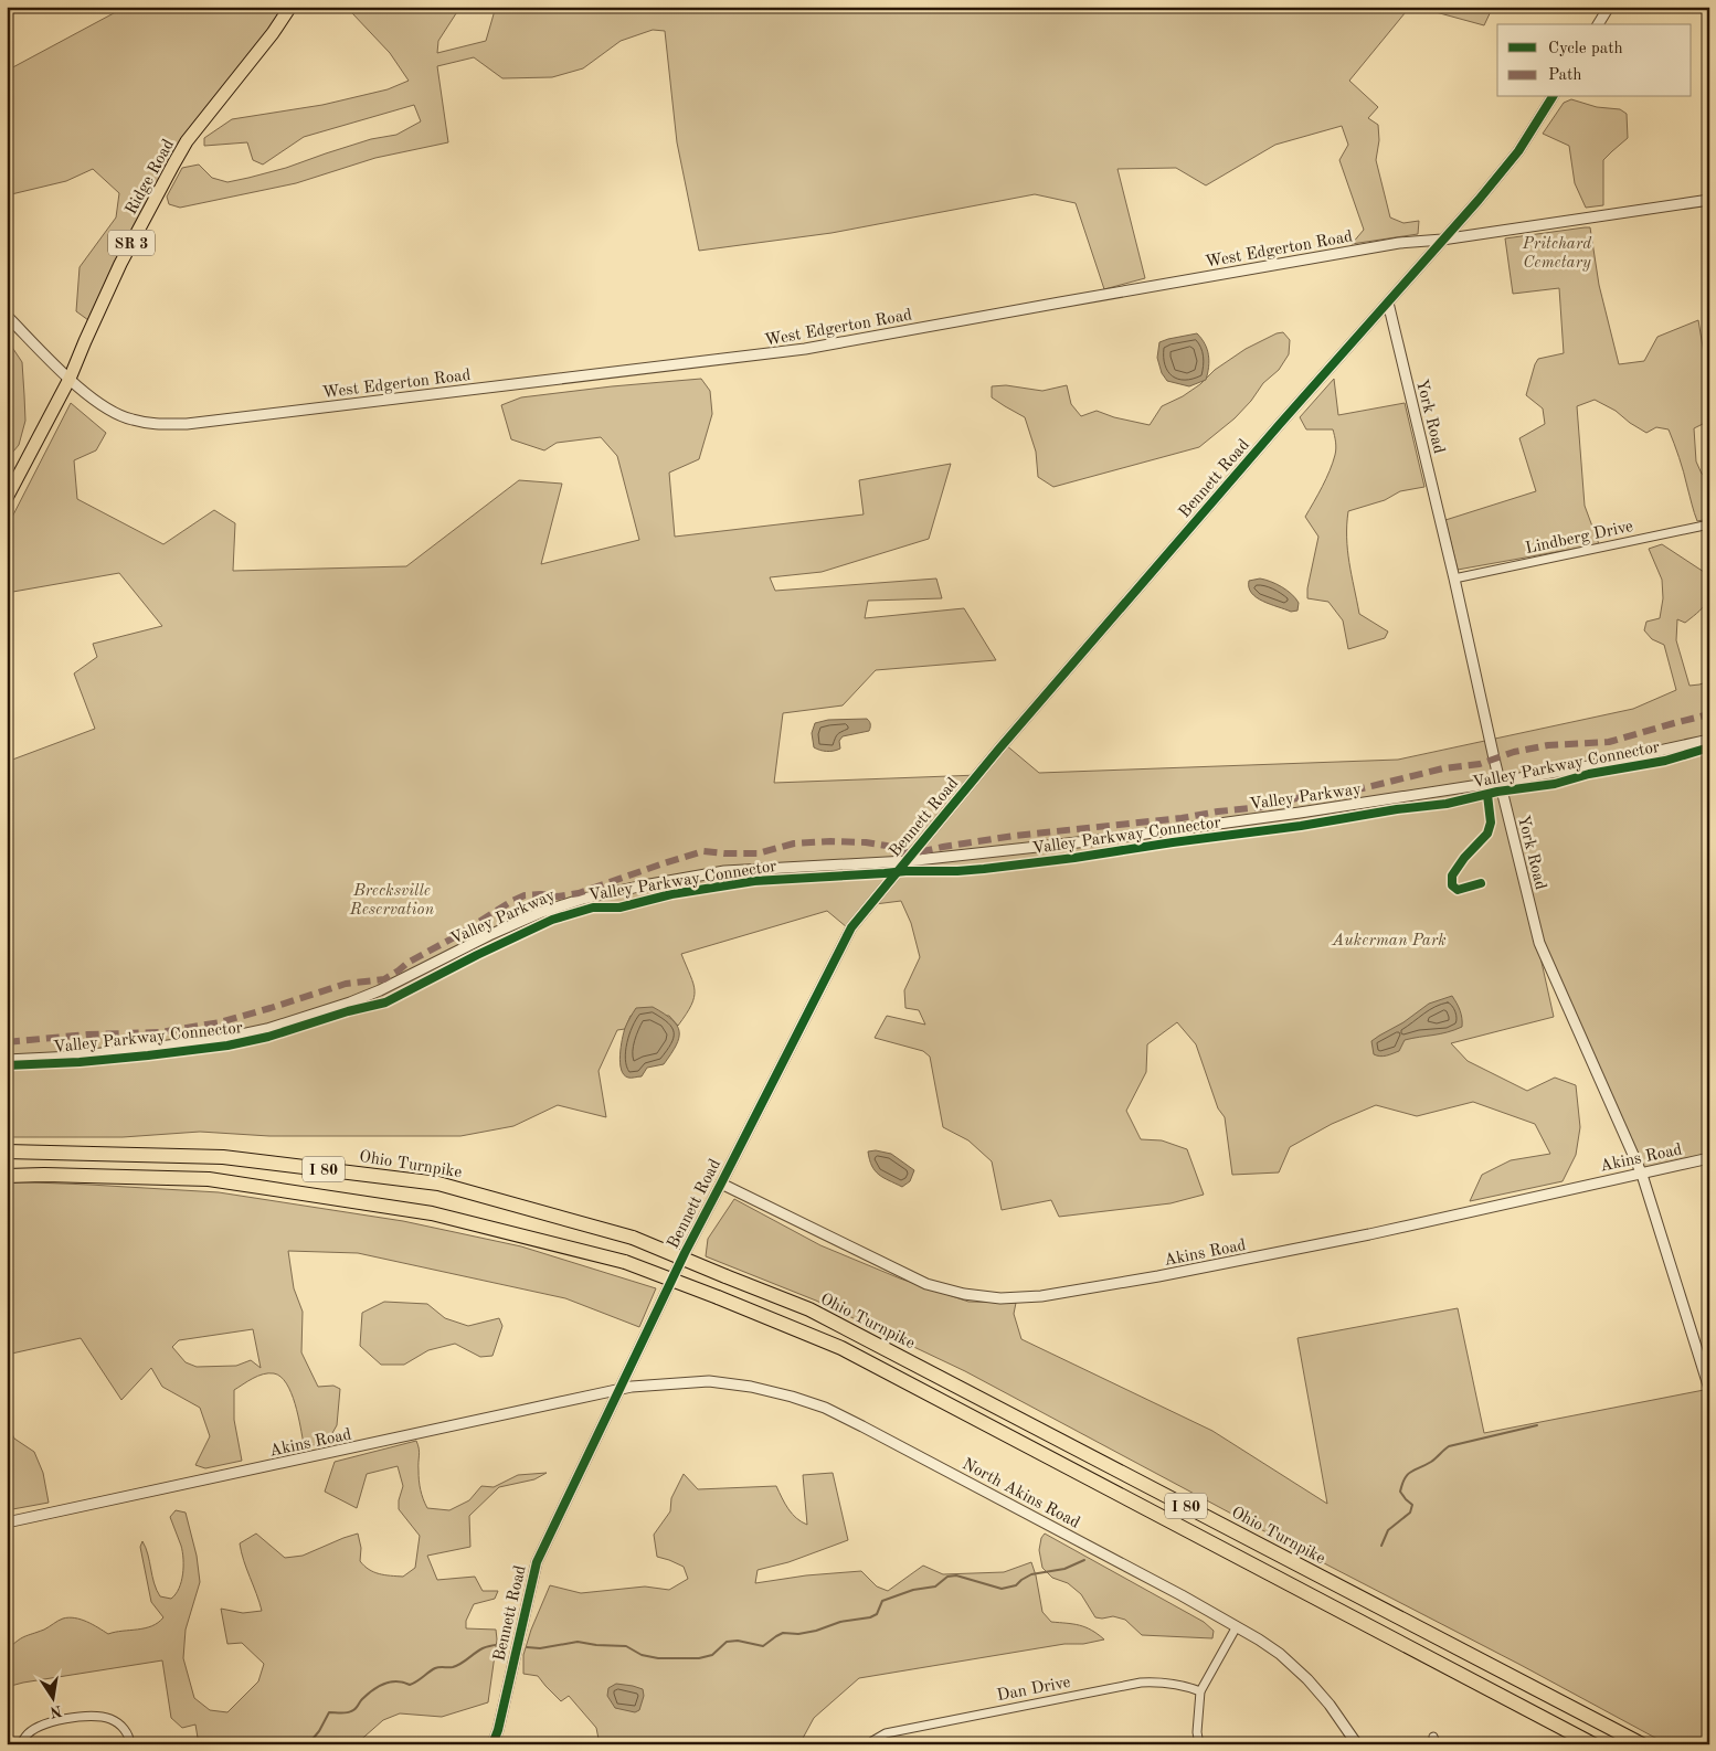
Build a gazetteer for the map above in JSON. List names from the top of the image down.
{
  "streets": {
    "highway": ["Ohio Turnpike", "I 80"],
    "main road": ["Ridge Road", "SR 3"],
    "street": [
      "West Edgerton Road",
      "York Road",
      "Bennett Road",
      "Lindberg Drive",
      "Valley Parkway",
      "Akins Road",
      "North Akins Road",
      "Dan Drive"
    ],
    "cycle path": ["Valley Parkway Connector"]
  },
  "crossings": [
    ["Ridge Road", "West Edgerton Road"],
    ["West Edgerton Road", "Bennett Road"],
    ["York Road", "Bennett Road"],
    ["York Road", "Lindberg Drive"],
    ["York Road", "Valley Parkway"],
    ["York Road", "Akins Road"],
    ["Bennett Road", "Valley Parkway"],
    ["Bennett Road", "Akins Road"],
    ["Bennett Road", "North Akins Road"],
    ["Akins Road", "North Akins Road"]
  ],
  "parks": ["Pritchard Cemetary", "Brecksville Reservation", "Aukerman Park"],
  "legend": ["Cycle path", "Path"],
  "north": "bottom"
}
